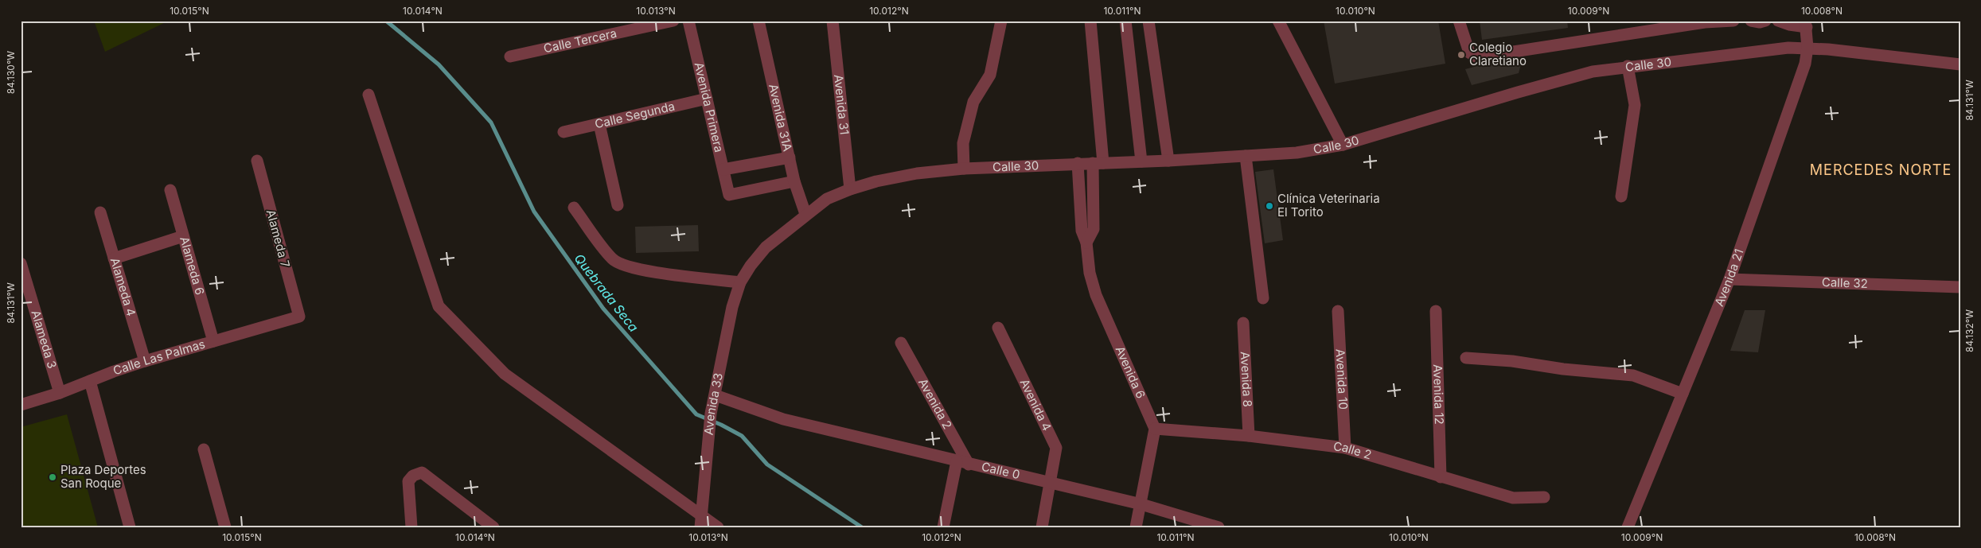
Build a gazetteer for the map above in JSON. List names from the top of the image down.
{
  "streets": {
    "street": [
      "Calle Tercera",
      "Calle 30",
      "Avenida 31",
      "Avenida Primera",
      "Calle Segunda",
      "Avenida 31A",
      "Alameda 7",
      "Alameda 6",
      "Avenida 21",
      "Calle 32",
      "Alameda 4",
      "Alameda 3",
      "Calle Las Palmas",
      "Avenida 6",
      "Avenida 8",
      "Avenida 10",
      "Avenida 12",
      "Avenida 2",
      "Avenida 33",
      "Avenida 4",
      "Calle 2",
      "Calle 0"
    ]
  },
  "crossings": [
    ["Calle 30", "Avenida 31"],
    ["Calle 30", "Avenida 31A"],
    ["Calle 30", "Avenida 21"],
    ["Calle 30", "Avenida 6"],
    ["Calle 30", "Avenida 33"],
    ["Avenida Primera", "Calle Segunda"],
    ["Avenida Primera", "Avenida 31A"],
    ["Alameda 7", "Calle Las Palmas"],
    ["Alameda 6", "Calle Las Palmas"],
    ["Avenida 21", "Calle 32"],
    ["Alameda 4", "Calle Las Palmas"],
    ["Alameda 3", "Calle Las Palmas"],
    ["Avenida 6", "Calle 2"],
    ["Avenida 8", "Calle 2"],
    ["Avenida 10", "Calle 2"],
    ["Avenida 12", "Calle 2"],
    ["Avenida 2", "Calle 0"],
    ["Avenida 33", "Calle 0"],
    ["Avenida 4", "Calle 0"]
  ],
  "districts": ["MERCEDES NORTE"],
  "water": ["Quebrada Seca"],
  "places": ["Colegio Claretiano", "Clínica Veterinaria El Torito", "Plaza Deportes San Roque"],
  "coordinates": [
    "10.015°N",
    "10.014°N",
    "10.013°N",
    "10.012°N",
    "10.011°N",
    "10.010°N",
    "10.009°N",
    "10.008°N",
    "84.130°W",
    "84.131°W",
    "84.132°W"
  ]
}
